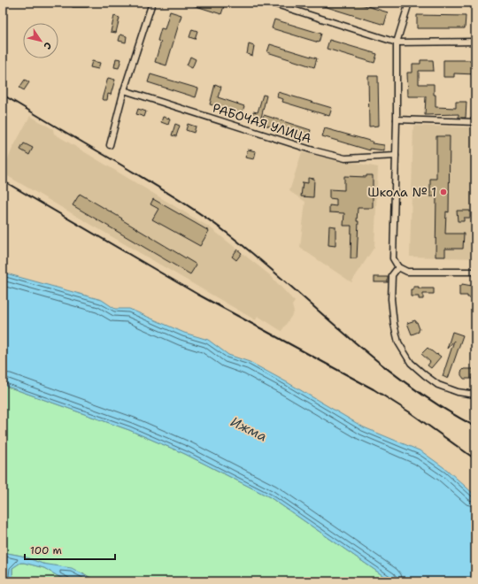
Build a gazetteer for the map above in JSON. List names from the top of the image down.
{
  "streets": {
    "street": ["РАБОЧАЯ УЛИЦА"]
  },
  "water": ["Ижма"],
  "places": ["Школа № 1"],
  "scale_bar": "100 m",
  "north": "bottom right"
}
